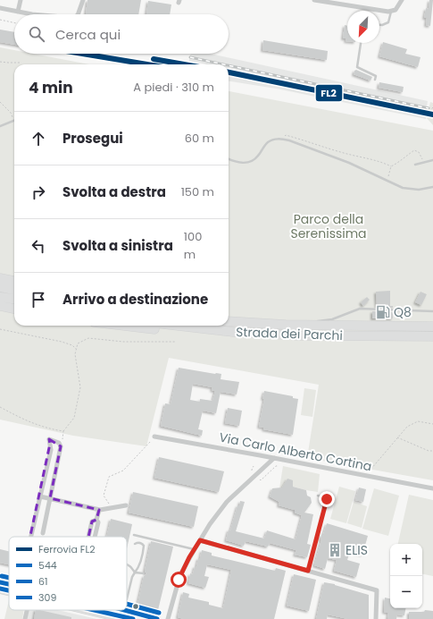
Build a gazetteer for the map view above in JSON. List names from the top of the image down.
{
  "streets": {
    "highway": ["Strada dei Parchi"],
    "street": ["Via Carlo Alberto Cortina"]
  },
  "parks": ["Parco della Serenissima"],
  "places": {
    "fuel station": ["Q8"],
    "building": ["ELIS"]
  },
  "lines": [
    "rail line FL2",
    "transit line 309",
    "transit line 544",
    "transit line 61"
  ],
  "legend": [
    "Ferrovia FL2",
    "544",
    "61",
    "309"
  ],
  "north": "bottom left",
  "page": {
    "search": "Cerca qui",
    "heading": ["4 min", "A piedi · 310 m"],
    "list": [
      ["Prosegui", "60 m"],
      ["Svolta a destra", "150 m"],
      ["Svolta a sinistra", "100 m"],
      "Arrivo a destinazione"
    ],
    "map_buttons": ["+", "−"]
  }
}
